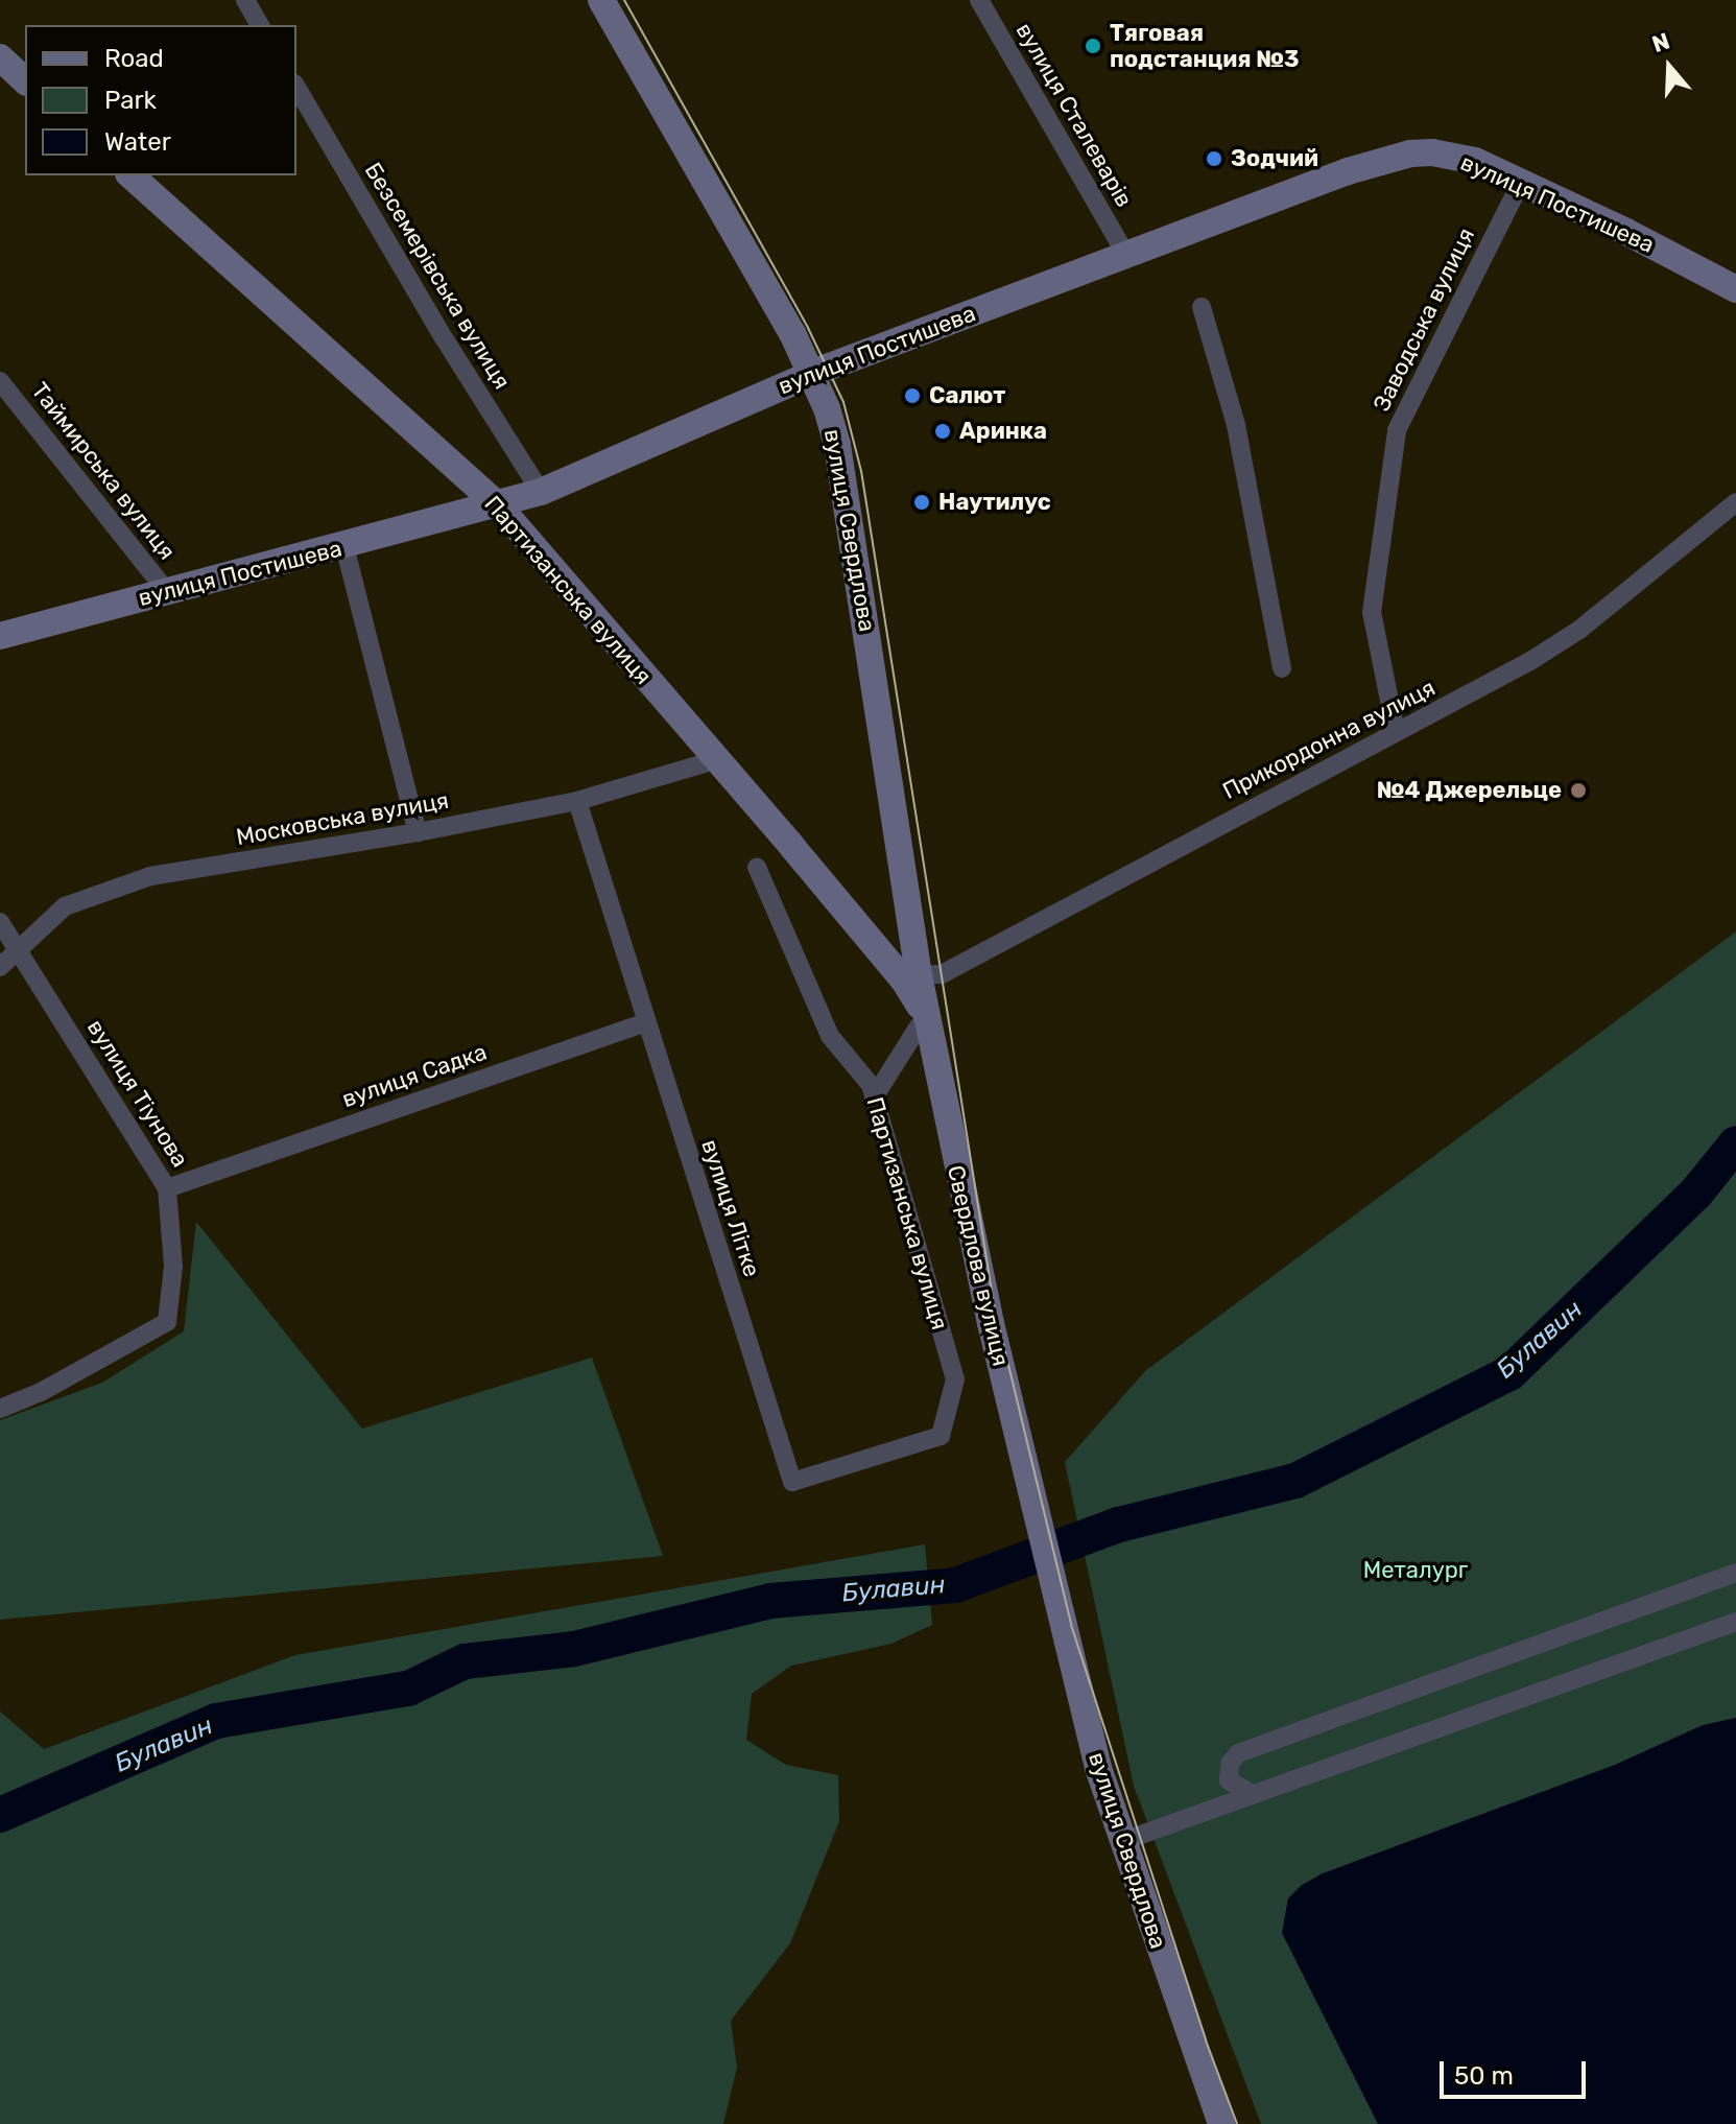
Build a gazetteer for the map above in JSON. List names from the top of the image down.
{
  "streets": {
    "street": [
      "вулиця Сталеварів",
      "вулиця Постишева",
      "Безсемерівська вулиця",
      "Заводська вулиця",
      "Таймирська вулиця",
      "вулиця Свердлова",
      "Партизанська вулиця",
      "Прикордонна вулиця",
      "Московська вулиця",
      "вулиця Садка",
      "вулиця Тіунова",
      "вулиця Літке",
      "Свердлова вулиця"
    ]
  },
  "crossings": [
    ["вулиця Сталеварів", "вулиця Постишева"],
    ["вулиця Постишева", "Безсемерівська вулиця"],
    ["вулиця Постишева", "Заводська вулиця"],
    ["вулиця Постишева", "Таймирська вулиця"],
    ["вулиця Постишева", "вулиця Свердлова"],
    ["вулиця Постишева", "Партизанська вулиця"],
    ["Заводська вулиця", "Прикордонна вулиця"],
    ["вулиця Свердлова", "Партизанська вулиця"],
    ["вулиця Свердлова", "Прикордонна вулиця"],
    ["вулиця Свердлова", "Свердлова вулиця"],
    ["Партизанська вулиця", "Московська вулиця"],
    ["Партизанська вулиця", "вулиця Літке"],
    ["Партизанська вулиця", "Свердлова вулиця"],
    ["Московська вулиця", "вулиця Тіунова"],
    ["Московська вулиця", "вулиця Літке"],
    ["вулиця Садка", "вулиця Тіунова"],
    ["вулиця Садка", "вулиця Літке"]
  ],
  "water": ["Булавин"],
  "parks": ["Металург"],
  "places": [
    "Тяговая подстанция №3",
    "Зодчий",
    "Салют",
    "Аринка",
    "Наутилус",
    "№4 Джерельце"
  ],
  "legend": ["Road", "Park", "Water"],
  "scale_bar": "50 m",
  "north": "top"
}
